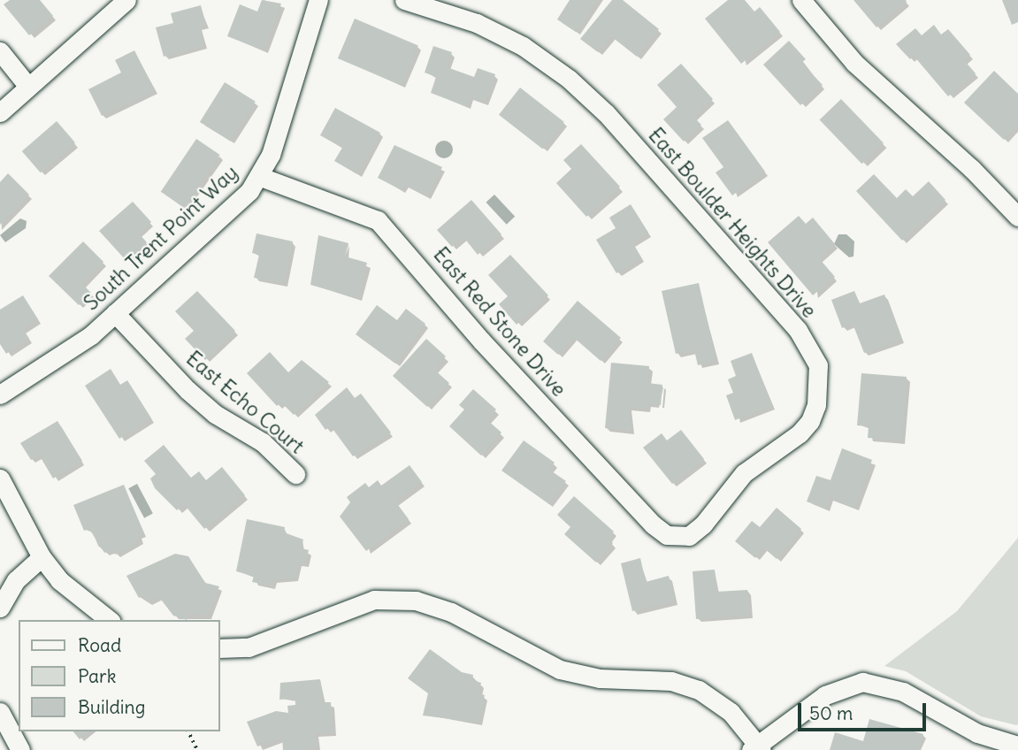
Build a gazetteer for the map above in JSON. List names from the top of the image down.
{
  "streets": {
    "street": [
      "East Boulder Heights Drive",
      "South Trent Point Way",
      "East Red Stone Drive",
      "East Echo Court"
    ]
  },
  "crossings": [
    ["East Boulder Heights Drive", "East Red Stone Drive"],
    ["South Trent Point Way", "East Red Stone Drive"],
    ["South Trent Point Way", "East Echo Court"]
  ],
  "legend": ["Road", "Park", "Building"],
  "scale_bar": "50 m"
}
